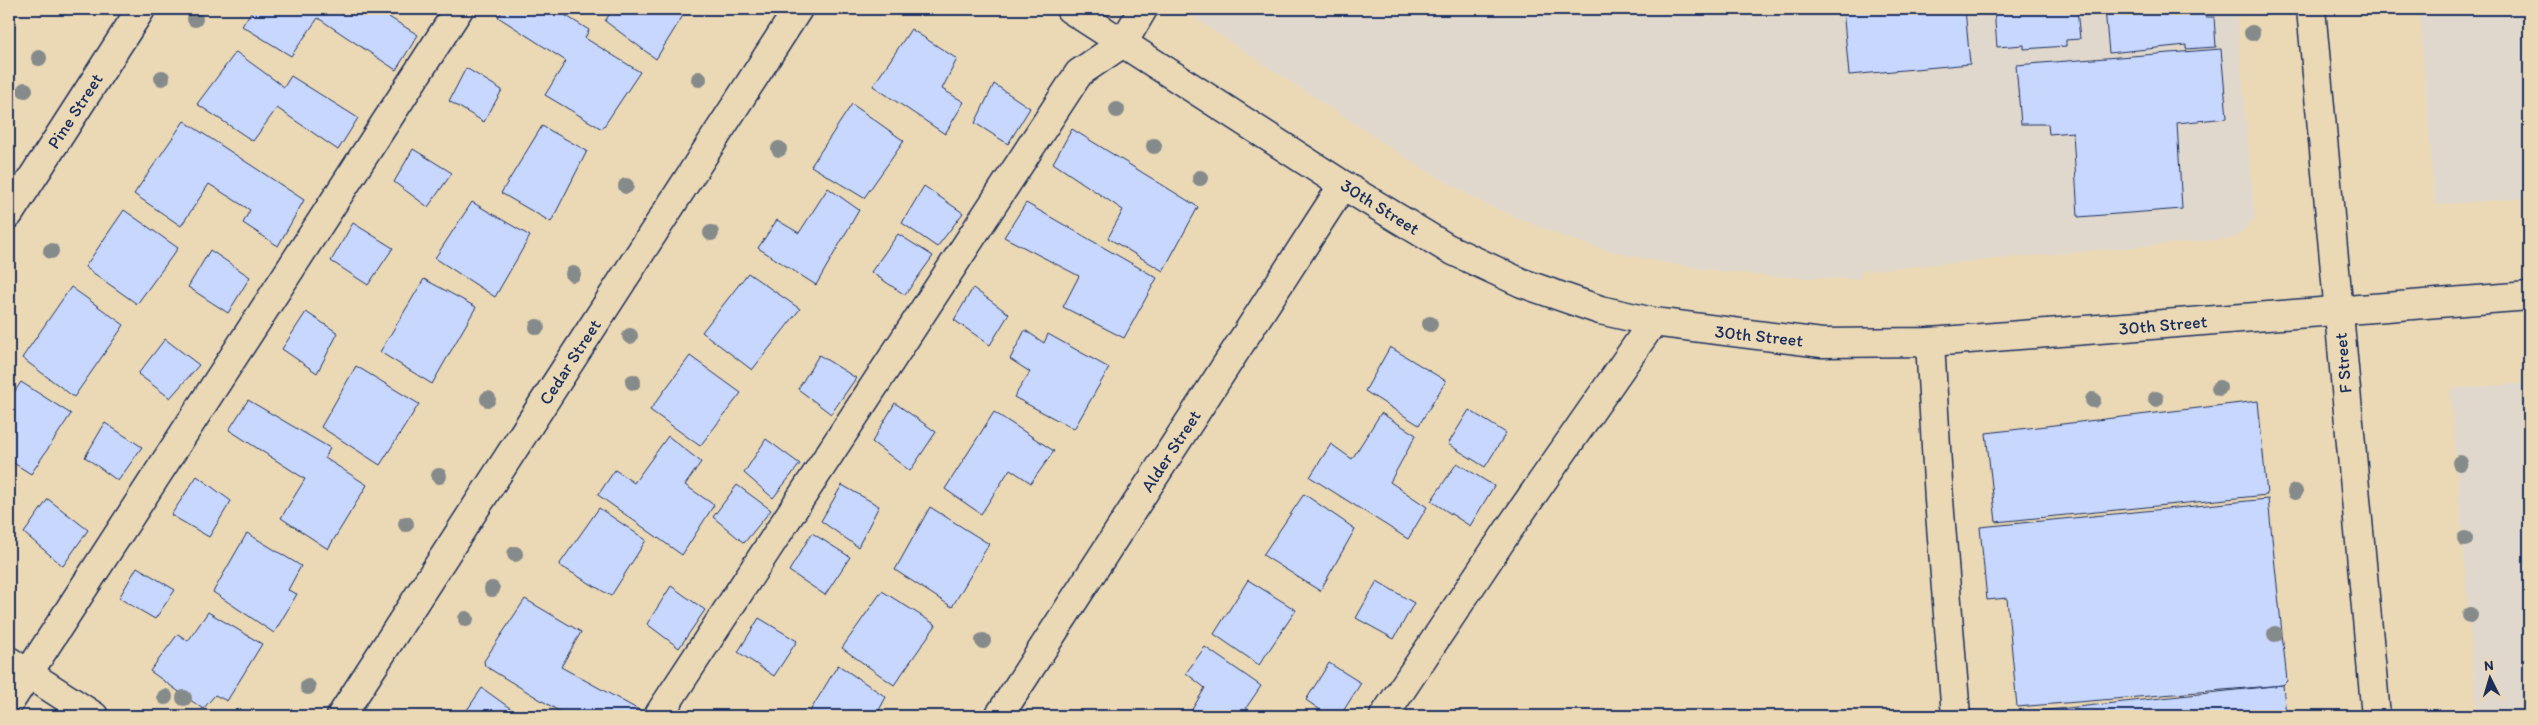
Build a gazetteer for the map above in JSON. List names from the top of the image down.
{
  "streets": {
    "street": [
      "Pine Street",
      "30th Street",
      "Cedar Street",
      "F Street",
      "Alder Street"
    ]
  },
  "crossings": [
    ["30th Street", "F Street"],
    ["30th Street", "Alder Street"]
  ],
  "north": "top"
}
